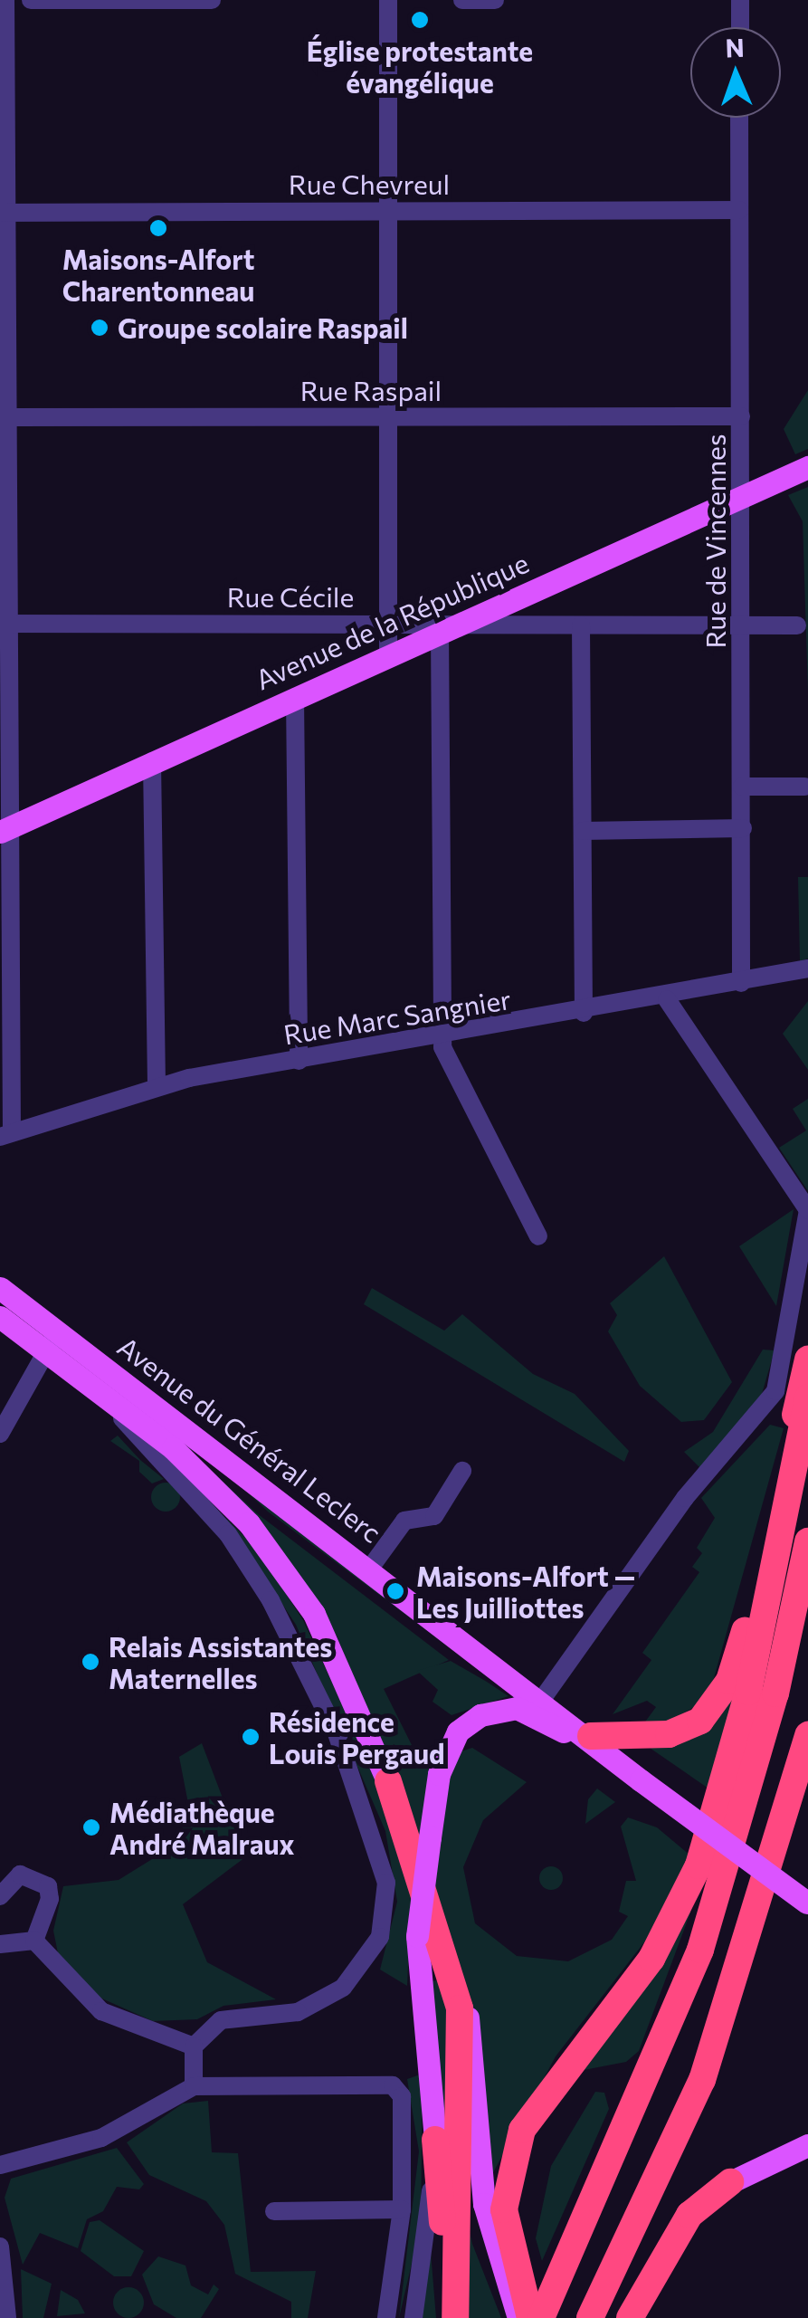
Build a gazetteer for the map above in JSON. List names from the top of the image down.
{
  "streets": {
    "main road": ["Avenue de la République", "Avenue du Général Leclerc"],
    "street": [
      "Rue Chevreul",
      "Rue Raspail",
      "Rue de Vincennes",
      "Rue Cécile",
      "Rue Marc Sangnier"
    ]
  },
  "crossings": [
    ["Rue Chevreul", "Rue de Vincennes"],
    ["Rue Raspail", "Rue de Vincennes"],
    ["Rue de Vincennes", "Rue Cécile"],
    ["Rue de Vincennes", "Avenue de la République"],
    ["Rue de Vincennes", "Rue Marc Sangnier"],
    ["Rue Cécile", "Avenue de la République"]
  ],
  "places": [
    "Église protestante évangélique",
    "Maisons-Alfort Charentonneau",
    "Groupe scolaire Raspail",
    "Maisons-Alfort — Les Juilliottes",
    "Relais Assistantes Maternelles",
    "Résidence Louis Pergaud",
    "Médiathèque André Malraux"
  ],
  "north": "top"
}
